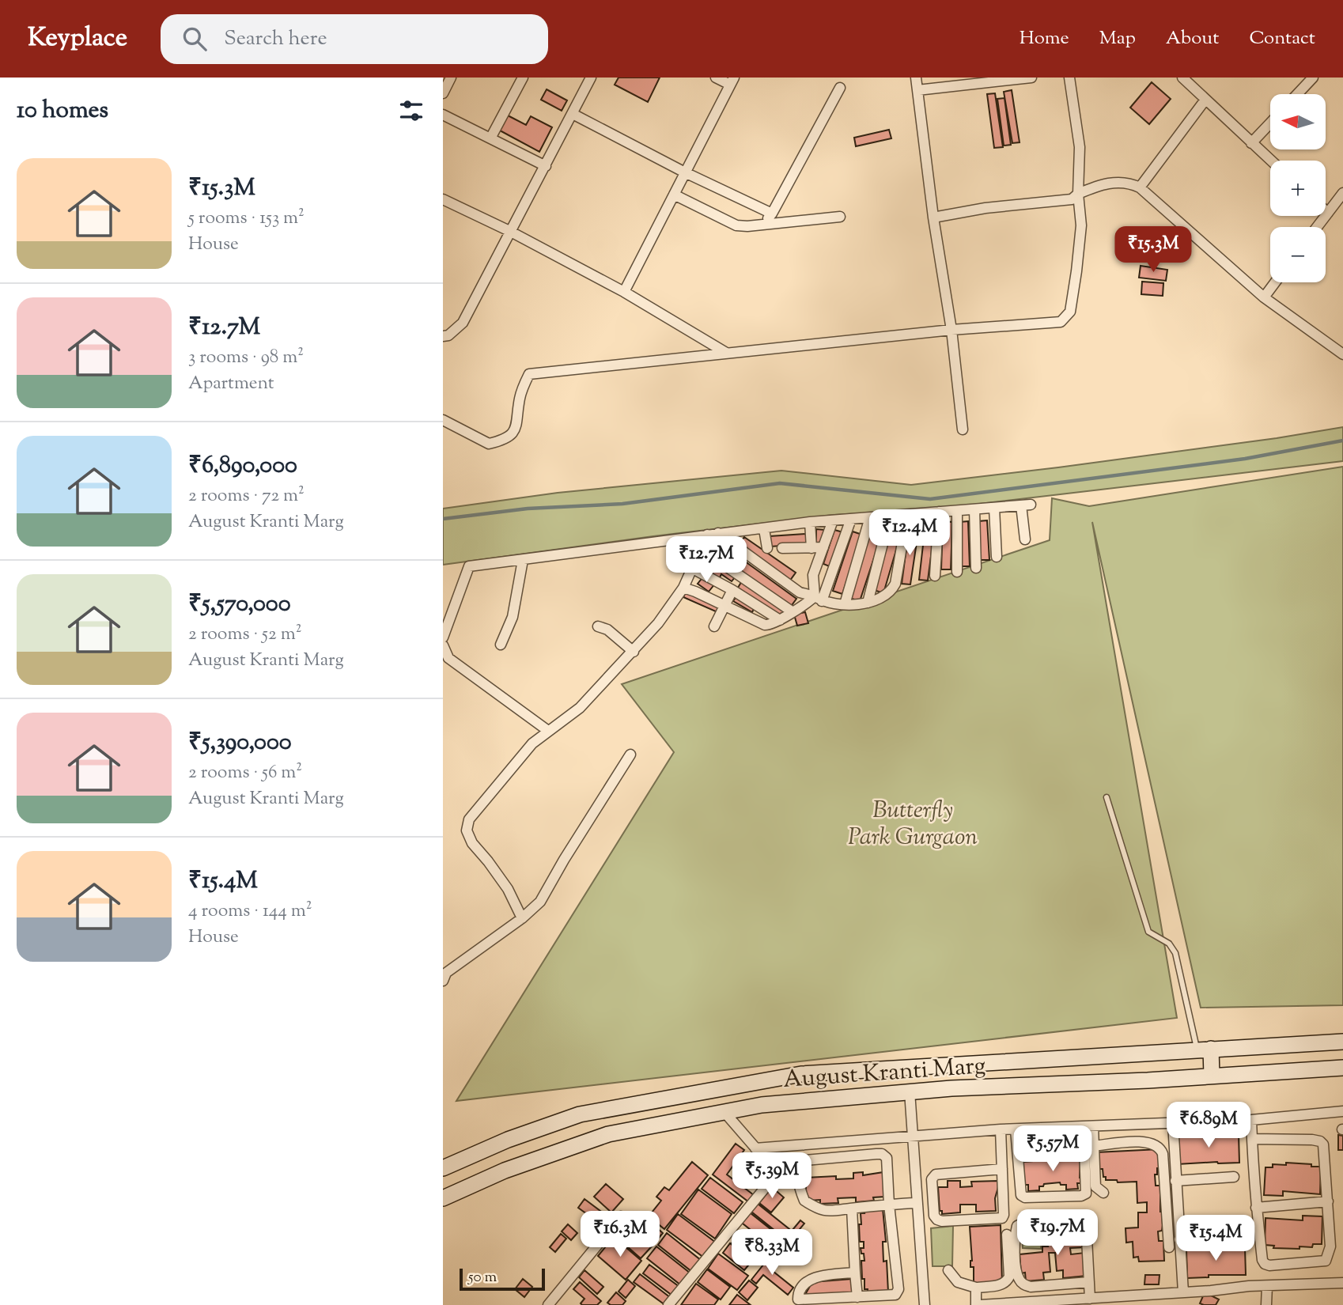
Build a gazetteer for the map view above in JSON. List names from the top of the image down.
{
  "streets": {
    "main road": ["August Kranti Marg"]
  },
  "parks": ["Butterfly Park Gurgaon"],
  "scale_bar": "50 m",
  "north": "left",
  "page": {
    "header": "Keyplace",
    "search": "Search here",
    "nav": [
      "Home",
      "Map",
      "About",
      "Contact"
    ],
    "heading": "10 homes",
    "map_buttons": ["+", "−"],
    "list": [
      {
        "name": "₹15.3M",
        "note": "5 rooms · 153 m² · House"
      },
      {
        "name": "₹12.7M",
        "note": "3 rooms · 98 m² · Apartment"
      },
      {
        "name": "₹6,890,000",
        "note": "2 rooms · 72 m² · August Kranti Marg"
      },
      {
        "name": "₹5,570,000",
        "note": "2 rooms · 52 m² · August Kranti Marg"
      },
      {
        "name": "₹5,390,000",
        "note": "2 rooms · 56 m² · August Kranti Marg"
      },
      {
        "name": "₹15.4M",
        "note": "4 rooms · 144 m² · House"
      }
    ],
    "price": [
      "₹15.3M",
      "₹12.4M",
      "₹12.7M",
      "₹6.89M",
      "₹5.57M",
      "₹5.39M",
      "₹19.7M",
      "₹16.3M",
      "₹15.4M",
      "₹8.33M"
    ],
    "scale": "50 m"
  }
}
